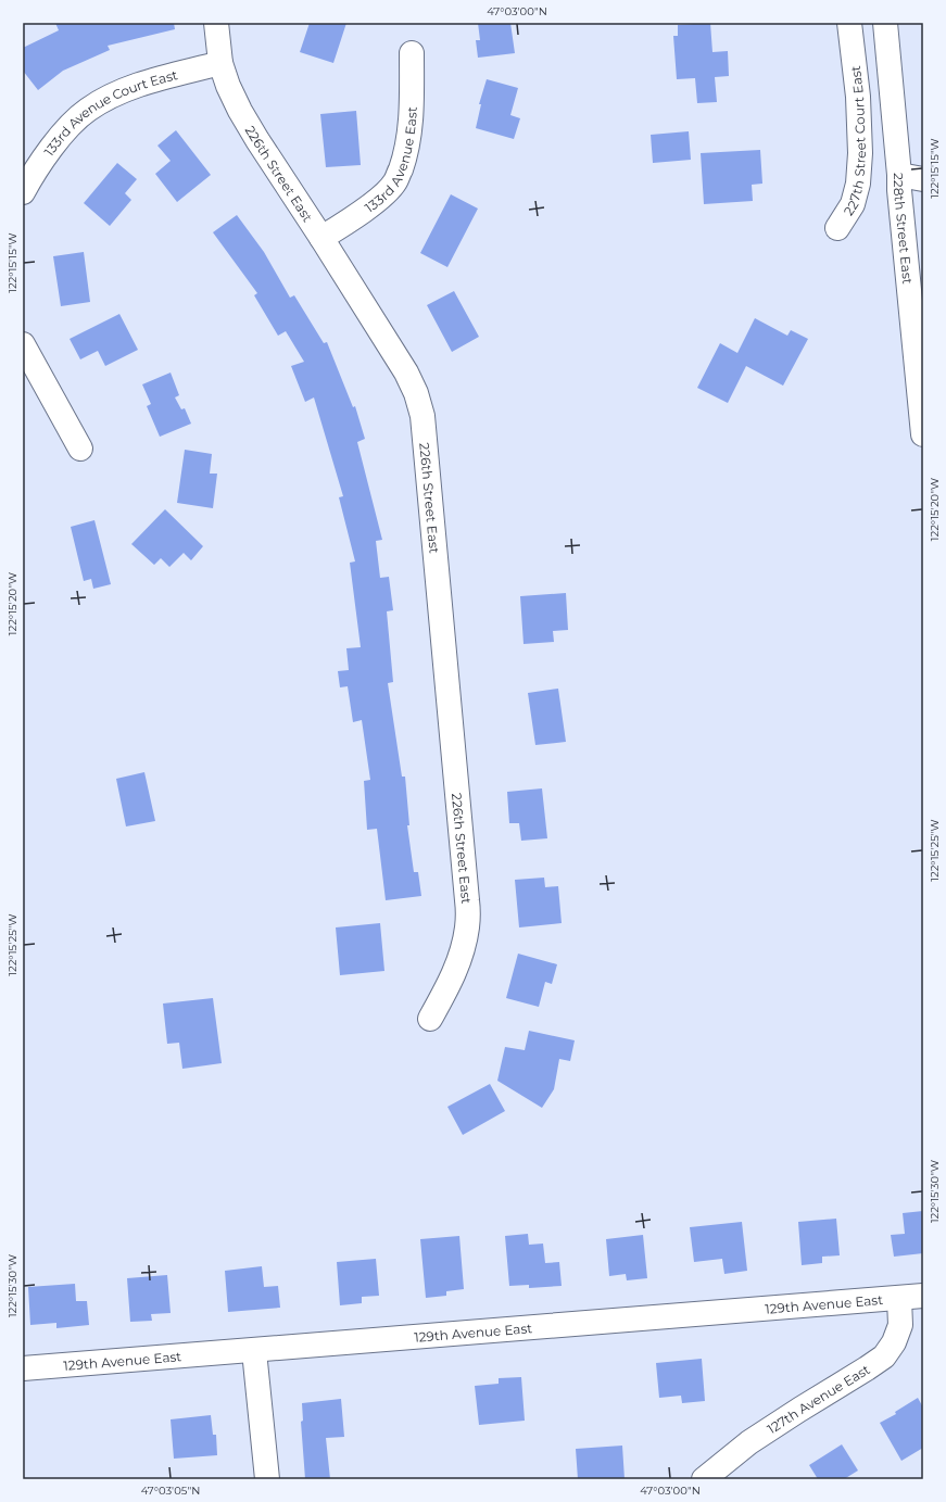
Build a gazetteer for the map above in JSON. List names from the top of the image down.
{
  "streets": {
    "street": [
      "133rd Avenue Court East",
      "227th Street Court East",
      "133rd Avenue East",
      "226th Street East",
      "228th Street East",
      "129th Avenue East",
      "127th Avenue East"
    ]
  },
  "crossings": [
    ["133rd Avenue Court East", "226th Street East"],
    ["133rd Avenue East", "226th Street East"],
    ["129th Avenue East", "127th Avenue East"]
  ],
  "coordinates": [
    "47°03'00\"N",
    "122°15'15\"W",
    "122°15'20\"W",
    "122°15'25\"W",
    "122°15'30\"W",
    "47°03'05\"N"
  ]
}
